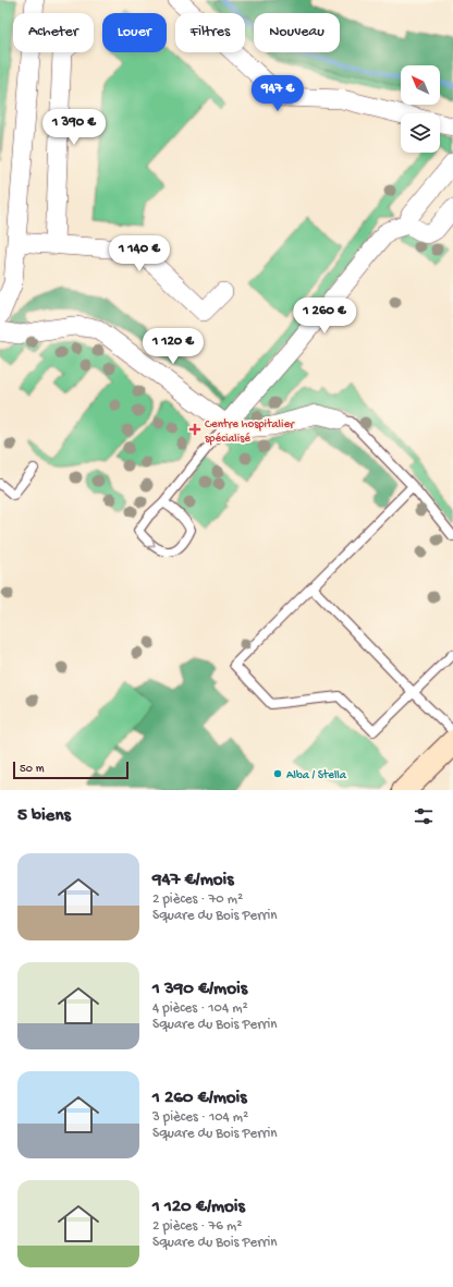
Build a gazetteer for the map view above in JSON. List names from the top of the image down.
{
  "places": {
    "health": ["Centre hospitalier spécialisé"],
    "other": ["Alba / Stella"]
  },
  "scale_bar": "50 m",
  "north": "top left",
  "page": {
    "chip": [
      "Acheter",
      "Louer",
      "Filtres",
      "Nouveau"
    ],
    "price": [
      "947 €",
      "1 390 €",
      "1 140 €",
      "1 260 €",
      "1 120 €"
    ],
    "scale": "50 m",
    "heading": "5 biens",
    "list": [
      {
        "name": "947 €/mois",
        "note": "2 pièces · 70 m² · Square du Bois Perrin"
      },
      {
        "name": "1 390 €/mois",
        "note": "4 pièces · 104 m² · Square du Bois Perrin"
      },
      {
        "name": "1 260 €/mois",
        "note": "3 pièces · 104 m² · Square du Bois Perrin"
      },
      {
        "name": "1 120 €/mois",
        "note": "2 pièces · 76 m² · Square du Bois Perrin"
      }
    ]
  }
}
